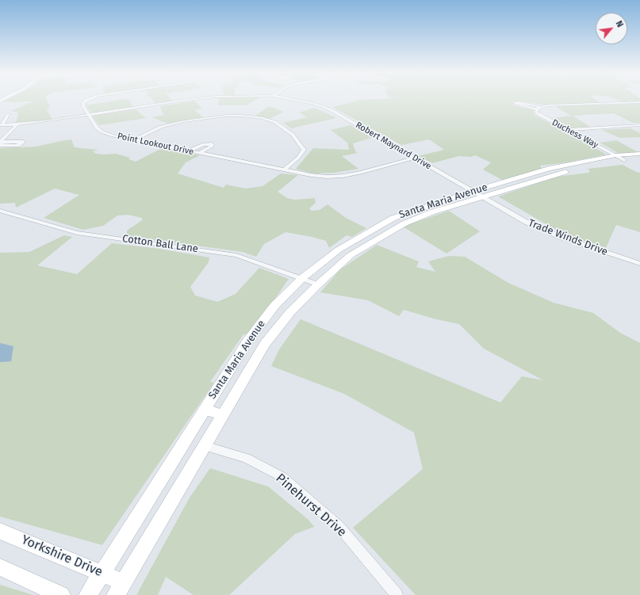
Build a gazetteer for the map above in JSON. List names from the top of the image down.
{
  "streets": {
    "street": [
      "Duchess Way",
      "Point Lookout Drive",
      "Robert Maynard Drive",
      "Santa Maria Avenue",
      "Trade Winds Drive",
      "Cotton Ball Lane",
      "Pinehurst Drive",
      "Yorkshire Drive"
    ]
  },
  "crossings": [
    ["Duchess Way", "Santa Maria Avenue"],
    ["Point Lookout Drive", "Robert Maynard Drive"],
    ["Robert Maynard Drive", "Santa Maria Avenue"],
    ["Robert Maynard Drive", "Trade Winds Drive"],
    ["Santa Maria Avenue", "Trade Winds Drive"],
    ["Santa Maria Avenue", "Cotton Ball Lane"],
    ["Santa Maria Avenue", "Pinehurst Drive"],
    ["Santa Maria Avenue", "Yorkshire Drive"]
  ],
  "north": "top right"
}
